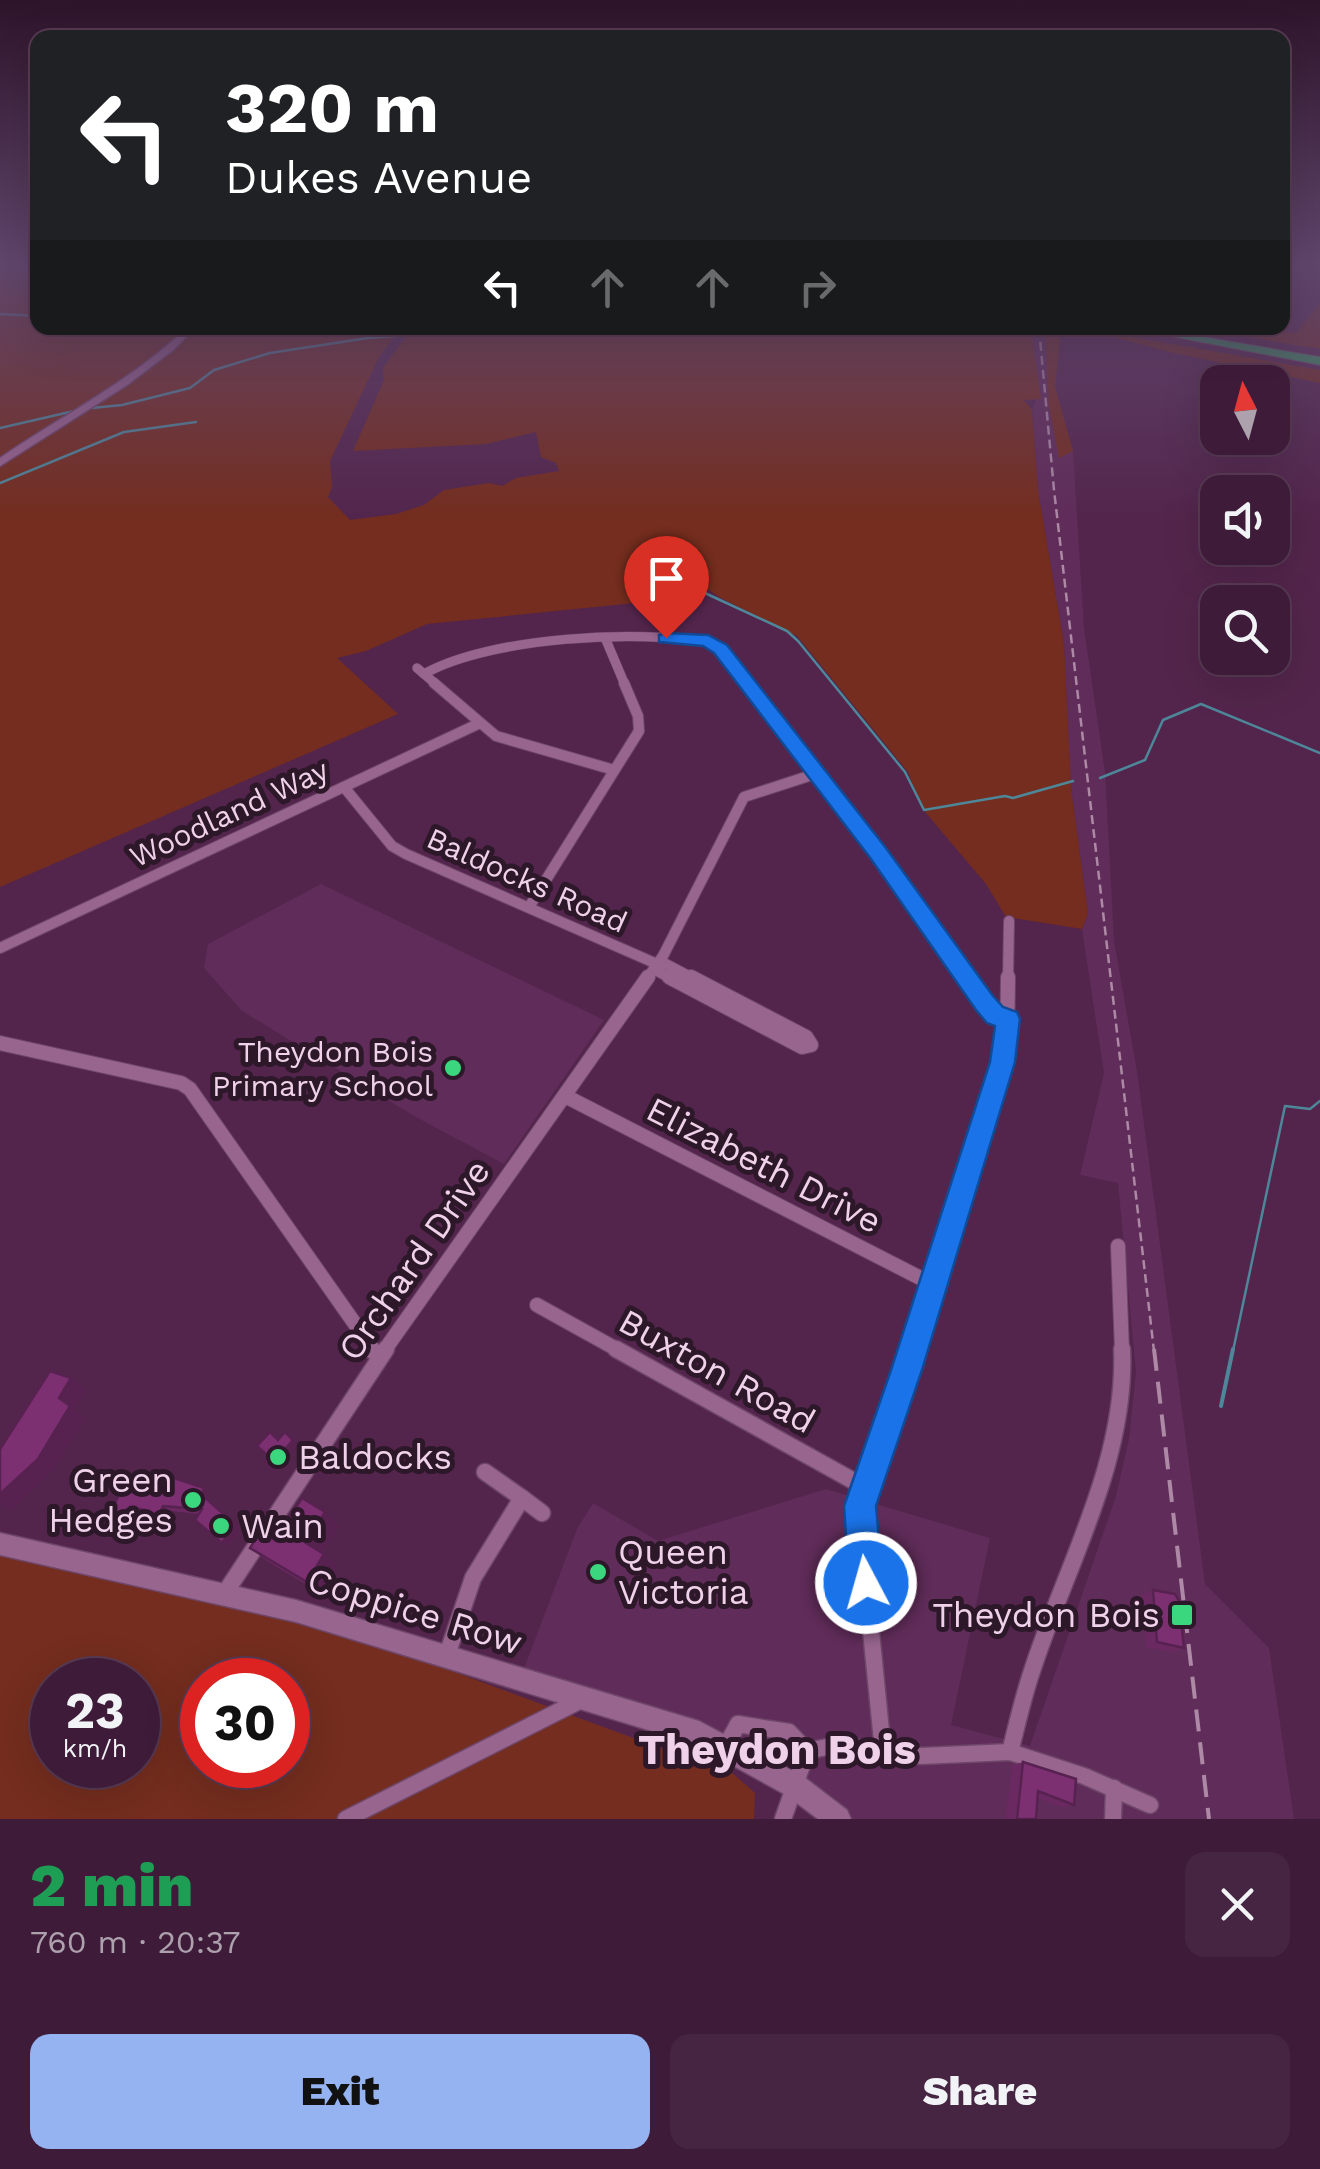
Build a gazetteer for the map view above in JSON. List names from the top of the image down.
{
  "streets": {
    "main road": ["Coppice Row"],
    "street": [
      "Woodland Way",
      "Baldocks Road",
      "Elizabeth Drive",
      "Orchard Drive",
      "Buxton Road"
    ]
  },
  "crossings": [
    ["Woodland Way", "Baldocks Road"],
    ["Baldocks Road", "Orchard Drive"],
    ["Elizabeth Drive", "Orchard Drive"],
    ["Orchard Drive", "Coppice Row"]
  ],
  "districts": ["Theydon Bois"],
  "places": {
    "other": [
      "Theydon Bois Primary School",
      "Baldocks",
      "Green Hedges",
      "Wain",
      "Queen Victoria"
    ],
    "transit": ["Theydon Bois"]
  },
  "north": "top",
  "page": {
    "turn": ["320 m", "Dukes Avenue"],
    "speed": "23 km/h",
    "limit": "30",
    "heading": ["2 min", "760 m · 20:37"],
    "buttons": ["Exit", "Share"]
  }
}
